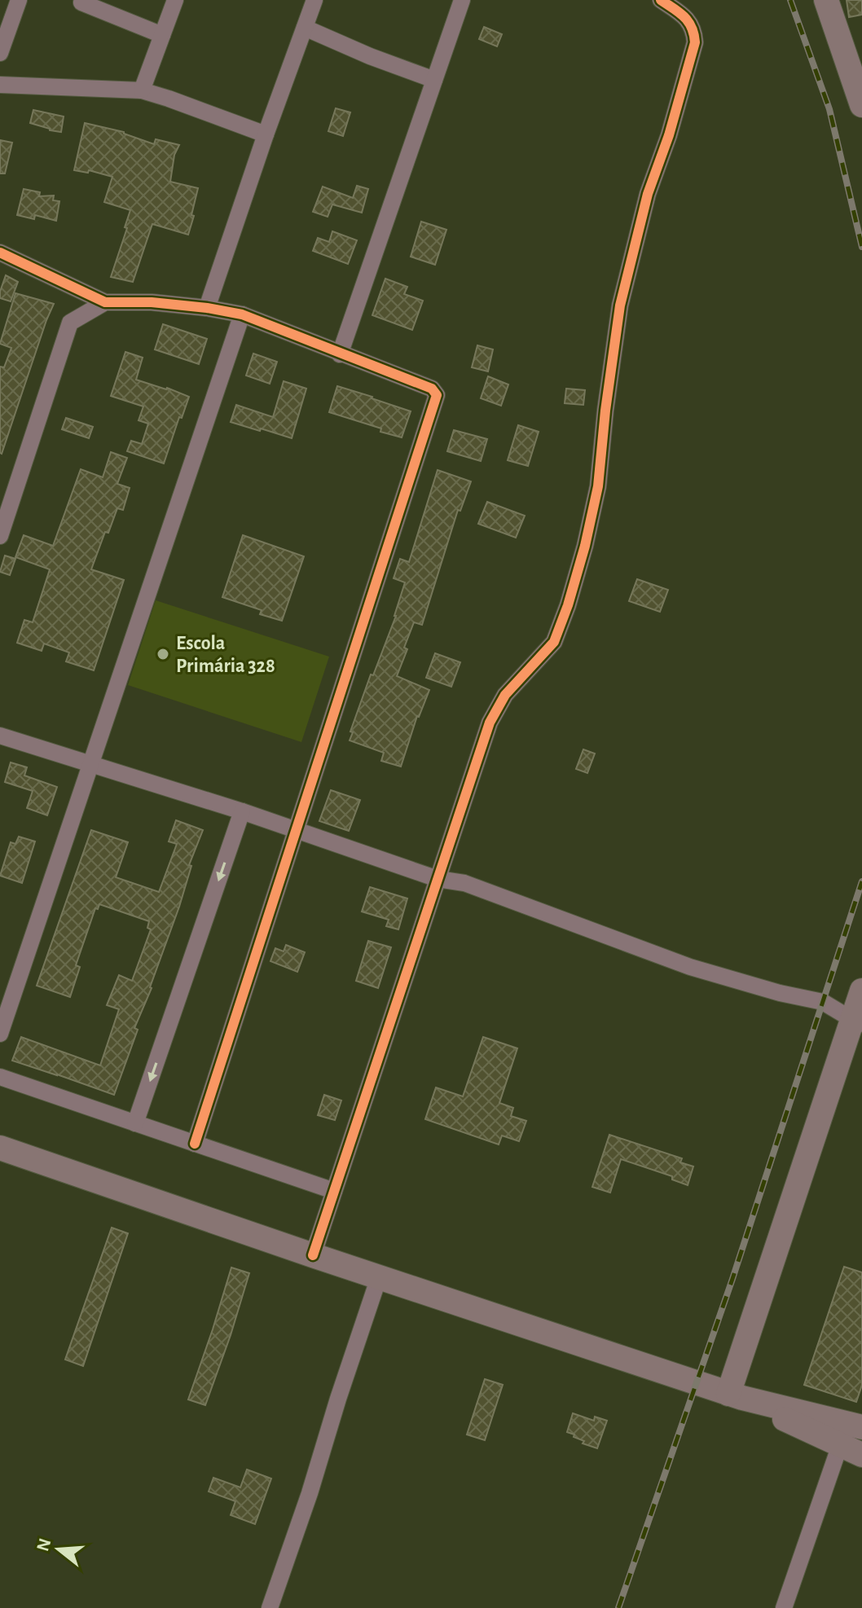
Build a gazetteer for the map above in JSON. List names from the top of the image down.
{
  "places": ["Escola Primária 328"],
  "north": "left"
}
